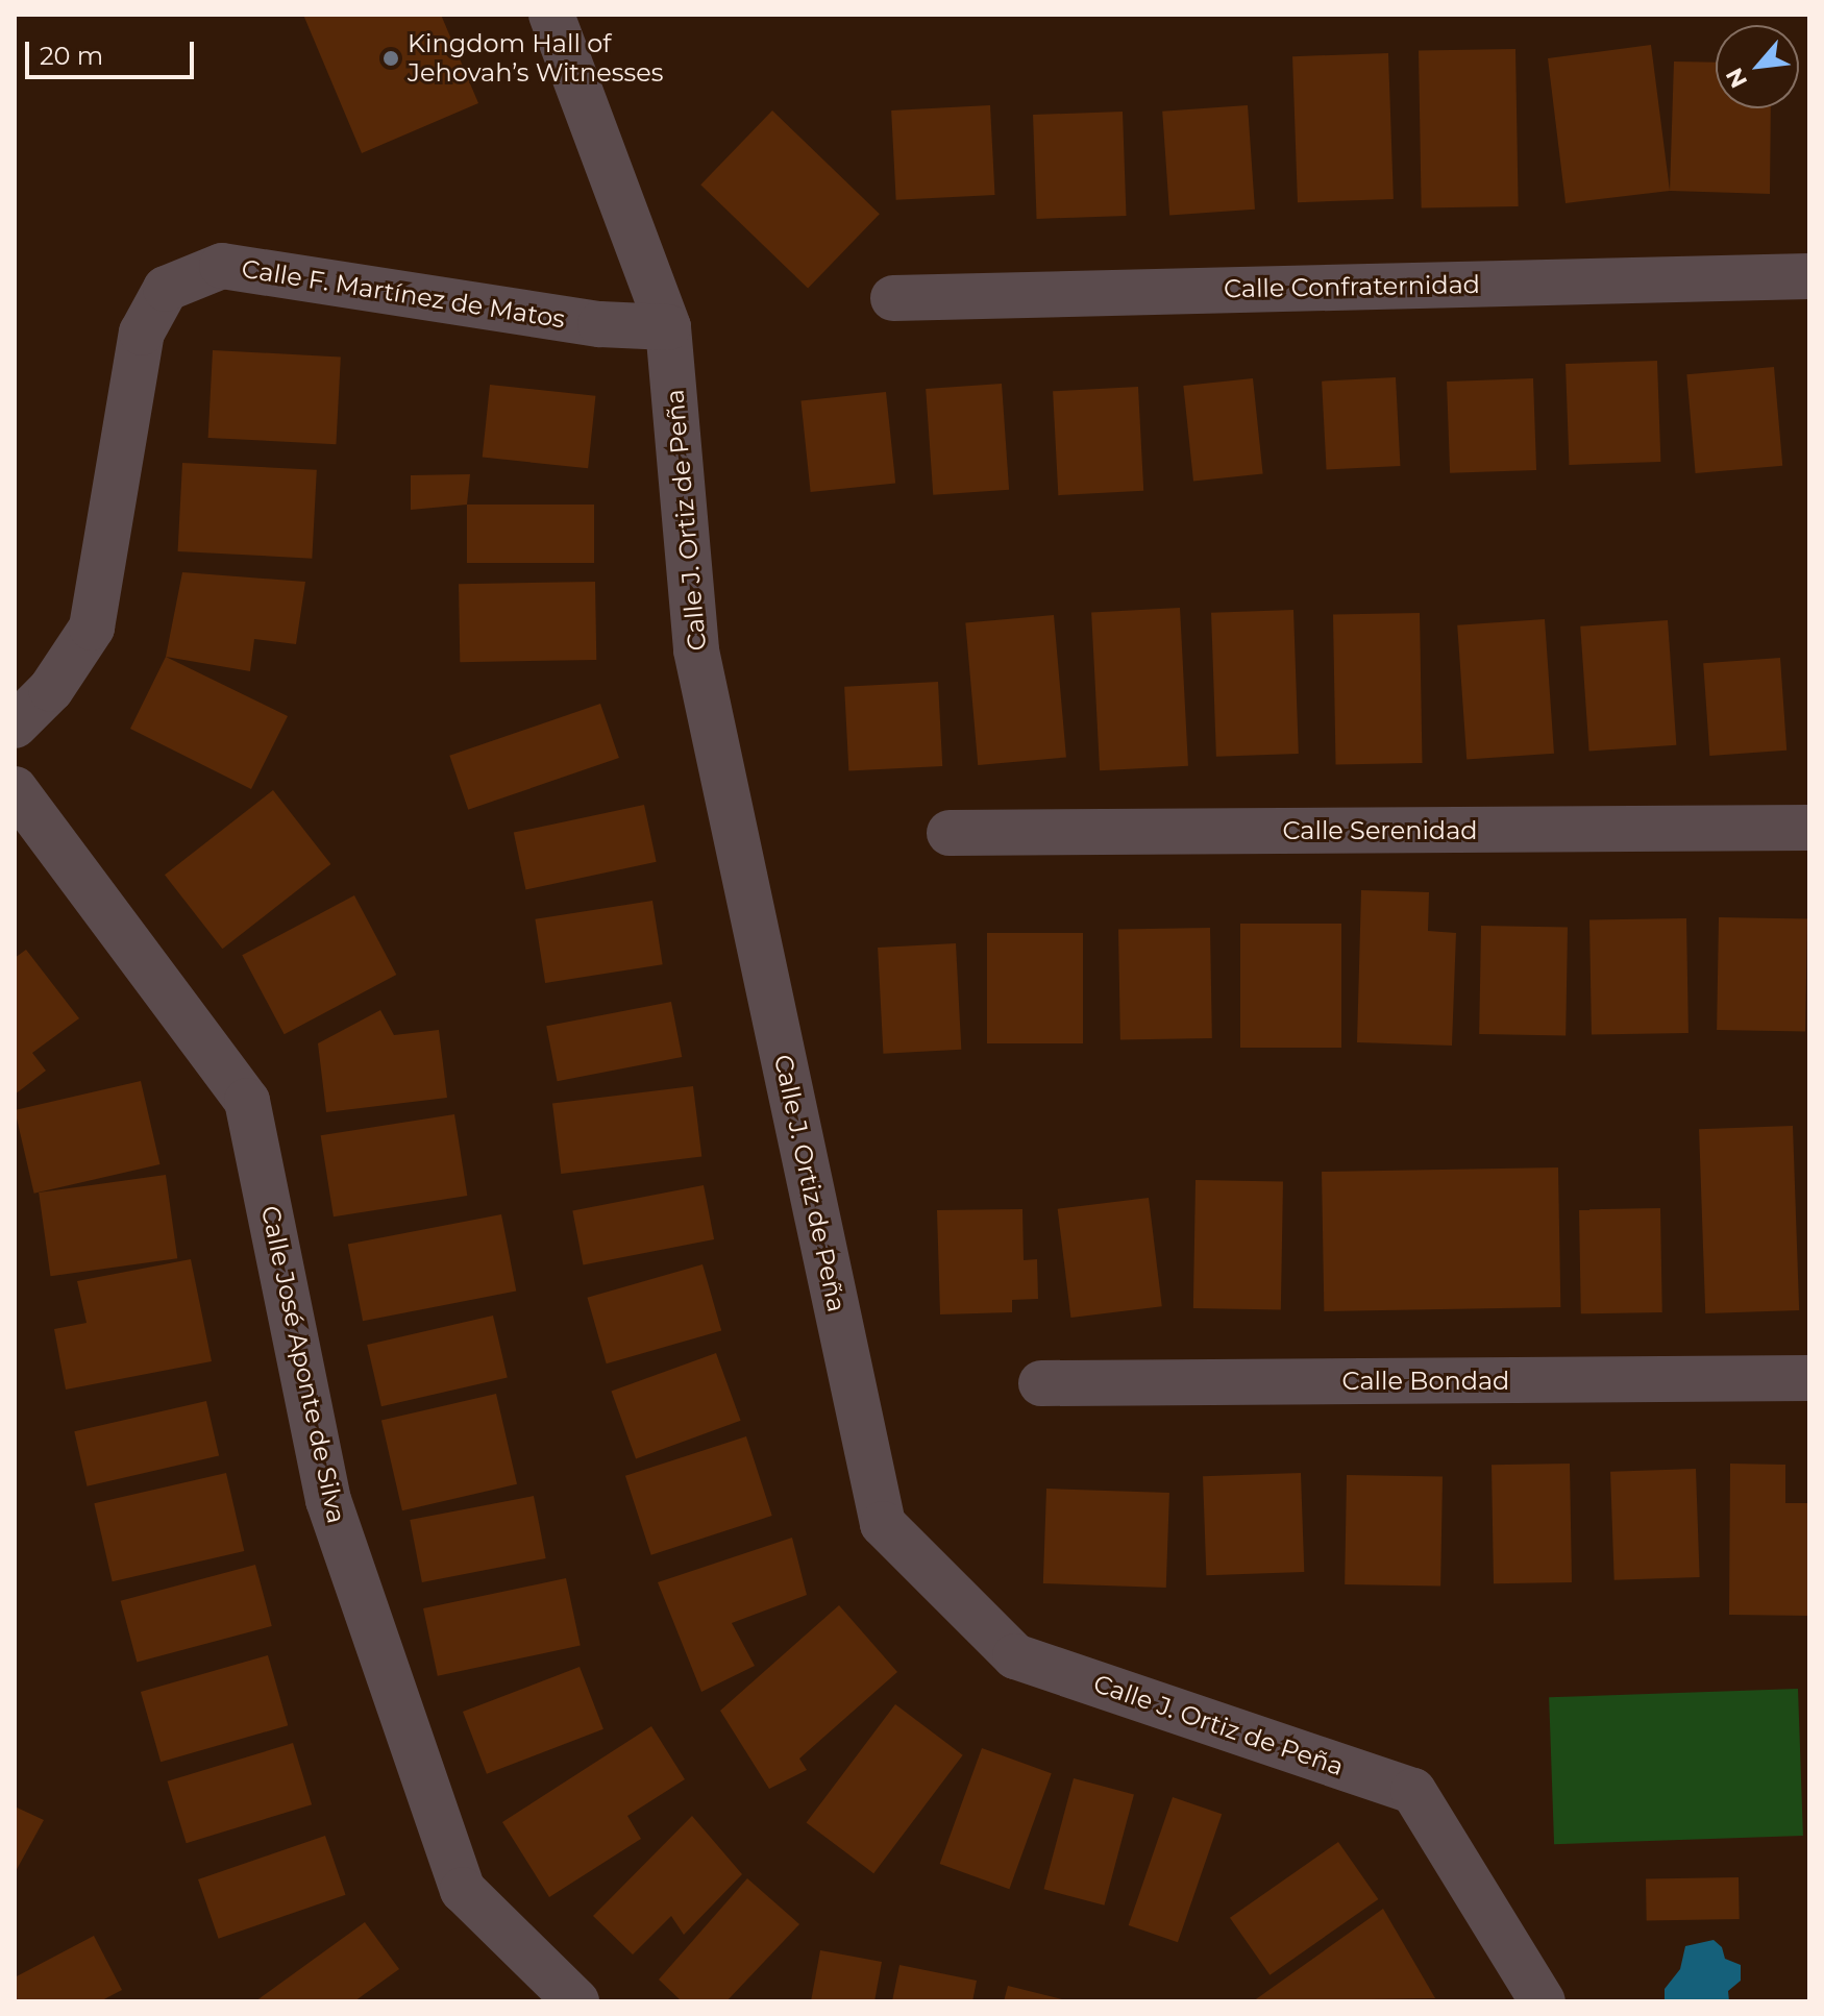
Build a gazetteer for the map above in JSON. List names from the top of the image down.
{
  "streets": {
    "street": [
      "Calle Confraternidad",
      "Calle F. Martínez de Matos",
      "Calle J. Ortiz de Peña",
      "Calle Serenidad",
      "Calle José Aponte de Silva",
      "Calle Bondad"
    ]
  },
  "crossings": [
    ["Calle F. Martínez de Matos", "Calle J. Ortiz de Peña"]
  ],
  "places": ["Kingdom Hall of Jehovah’s Witnesses"],
  "scale_bar": "20 m",
  "north": "bottom left"
}
